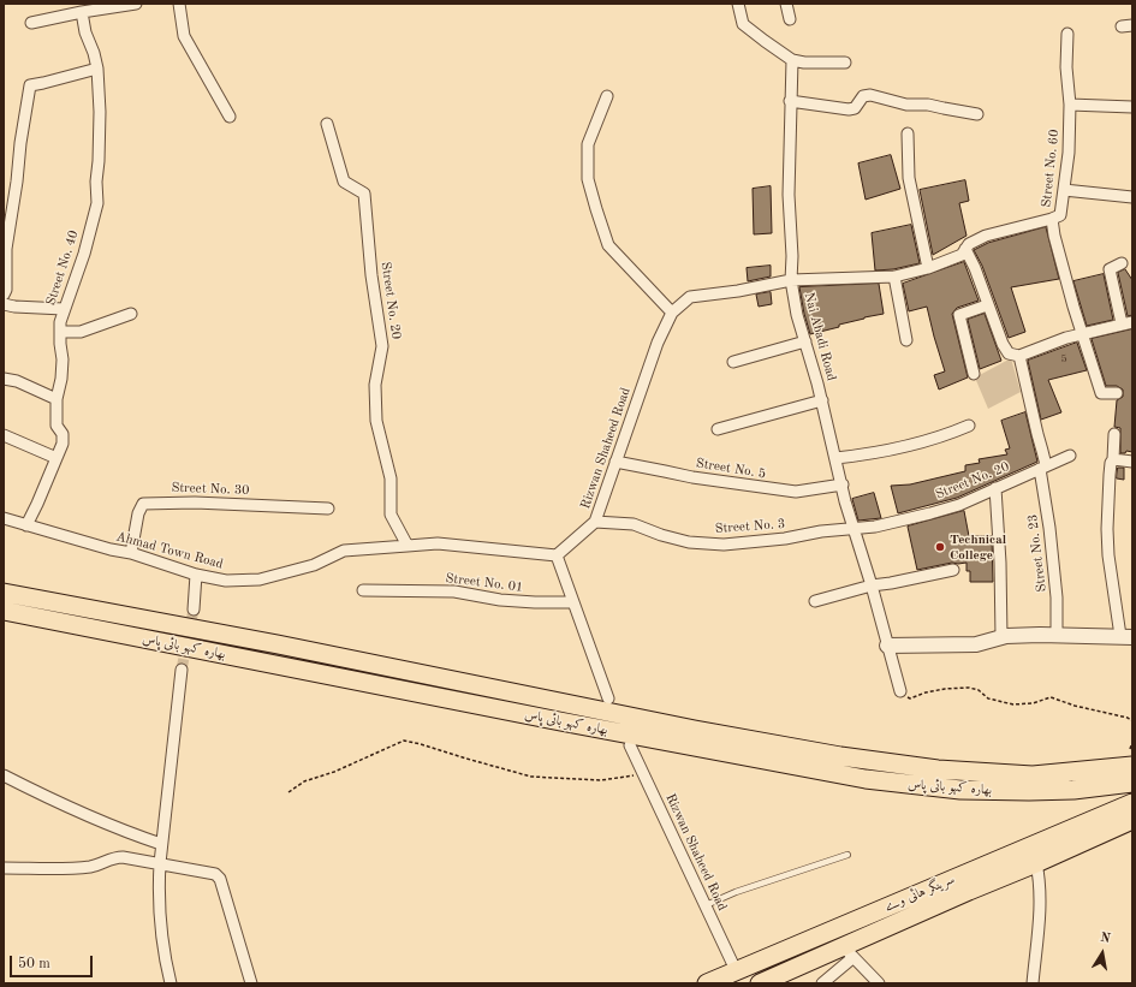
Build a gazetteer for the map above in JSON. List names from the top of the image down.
{
  "streets": {
    "highway": ["بھارہ کہو بائی پاس", "سرینگر ہائی وے"],
    "street": [
      "Street No. 60",
      "Street No. 40",
      "Street No. 20",
      "Nai Abadi Road",
      "Rizwan Shaheed Road",
      "Street No. 5",
      "Street No. 30",
      "Street No. 3",
      "Ahmad Town Road",
      "Street No. 23",
      "Street No. 01"
    ]
  },
  "crossings": [
    ["Street No. 60", "Nai Abadi Road"],
    ["Street No. 60", "Rizwan Shaheed Road"],
    ["Street No. 40", "Ahmad Town Road"],
    ["Street No. 20", "Nai Abadi Road"],
    ["Street No. 20", "Street No. 3"],
    ["Street No. 20", "Ahmad Town Road"],
    ["Street No. 20", "Street No. 23"],
    ["Nai Abadi Road", "Rizwan Shaheed Road"],
    ["Nai Abadi Road", "Street No. 5"],
    ["Nai Abadi Road", "Street No. 3"],
    ["Rizwan Shaheed Road", "Street No. 5"],
    ["Rizwan Shaheed Road", "Street No. 3"],
    ["Rizwan Shaheed Road", "Ahmad Town Road"],
    ["Rizwan Shaheed Road", "سرینگر ہائی وے"],
    ["Street No. 30", "Ahmad Town Road"]
  ],
  "places": ["Technical College"],
  "house_numbers": ["5"],
  "scale_bar": "50 m",
  "north": "top"
}
